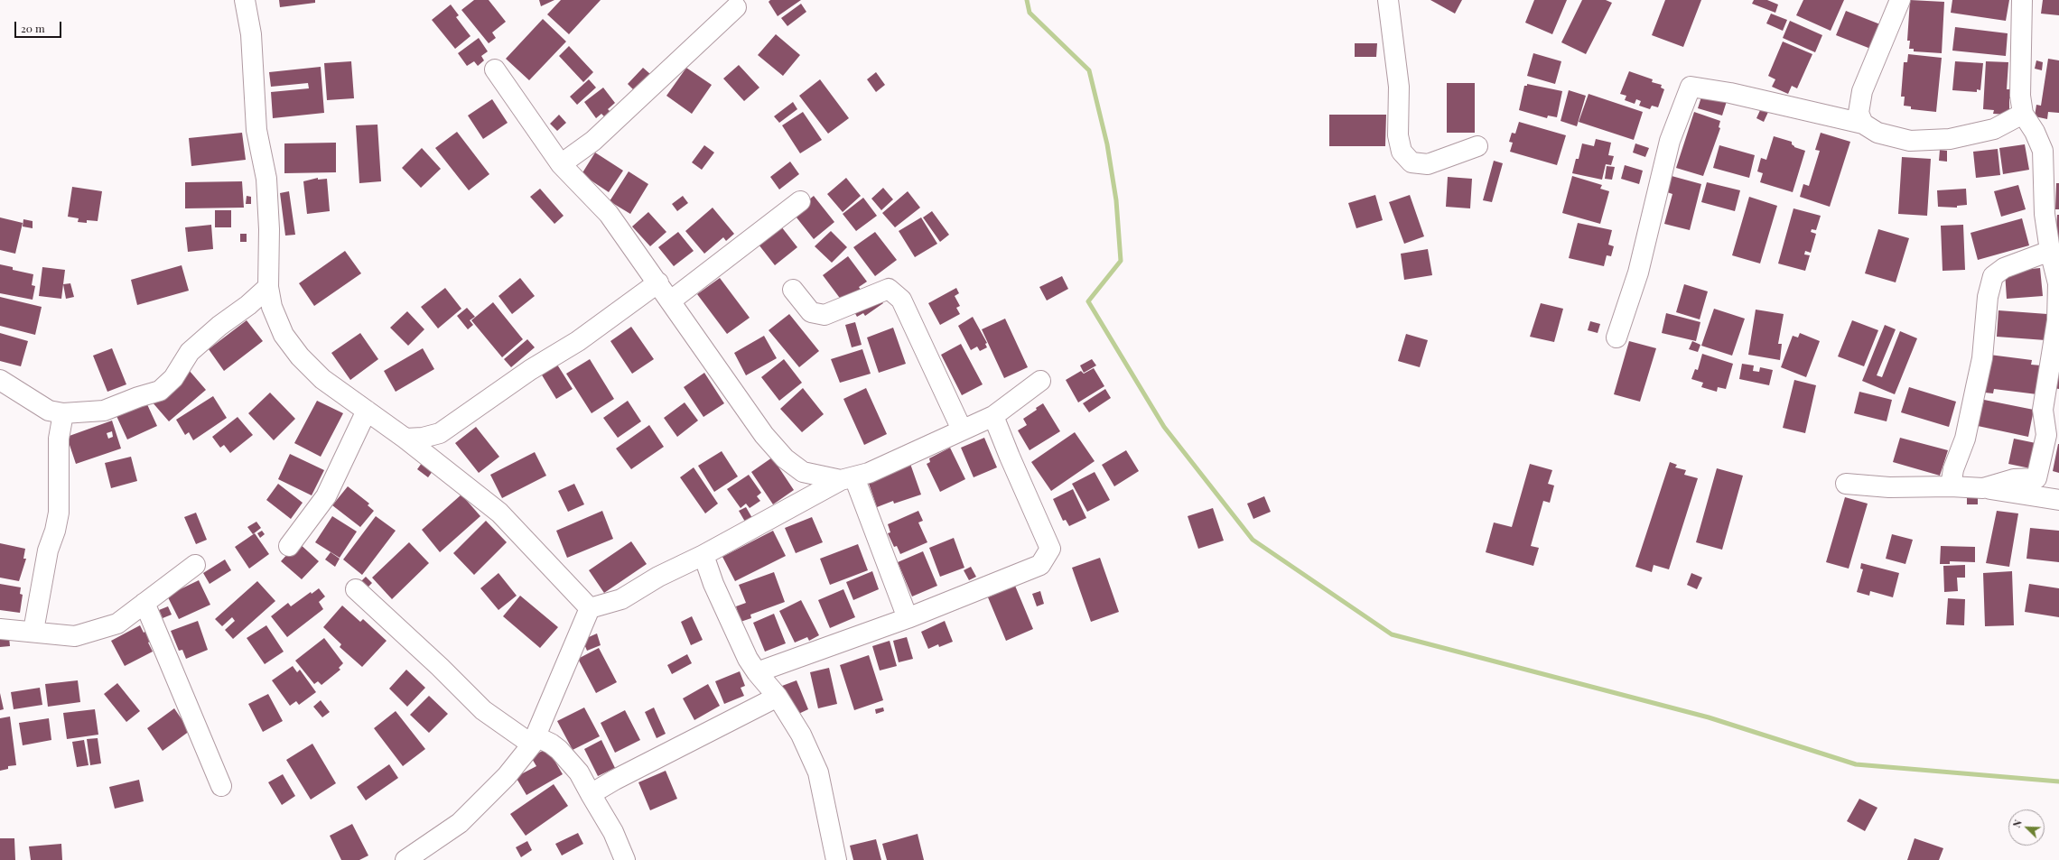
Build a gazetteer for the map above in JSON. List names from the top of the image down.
{
  "scale_bar": "20 m",
  "north": "top left"
}
